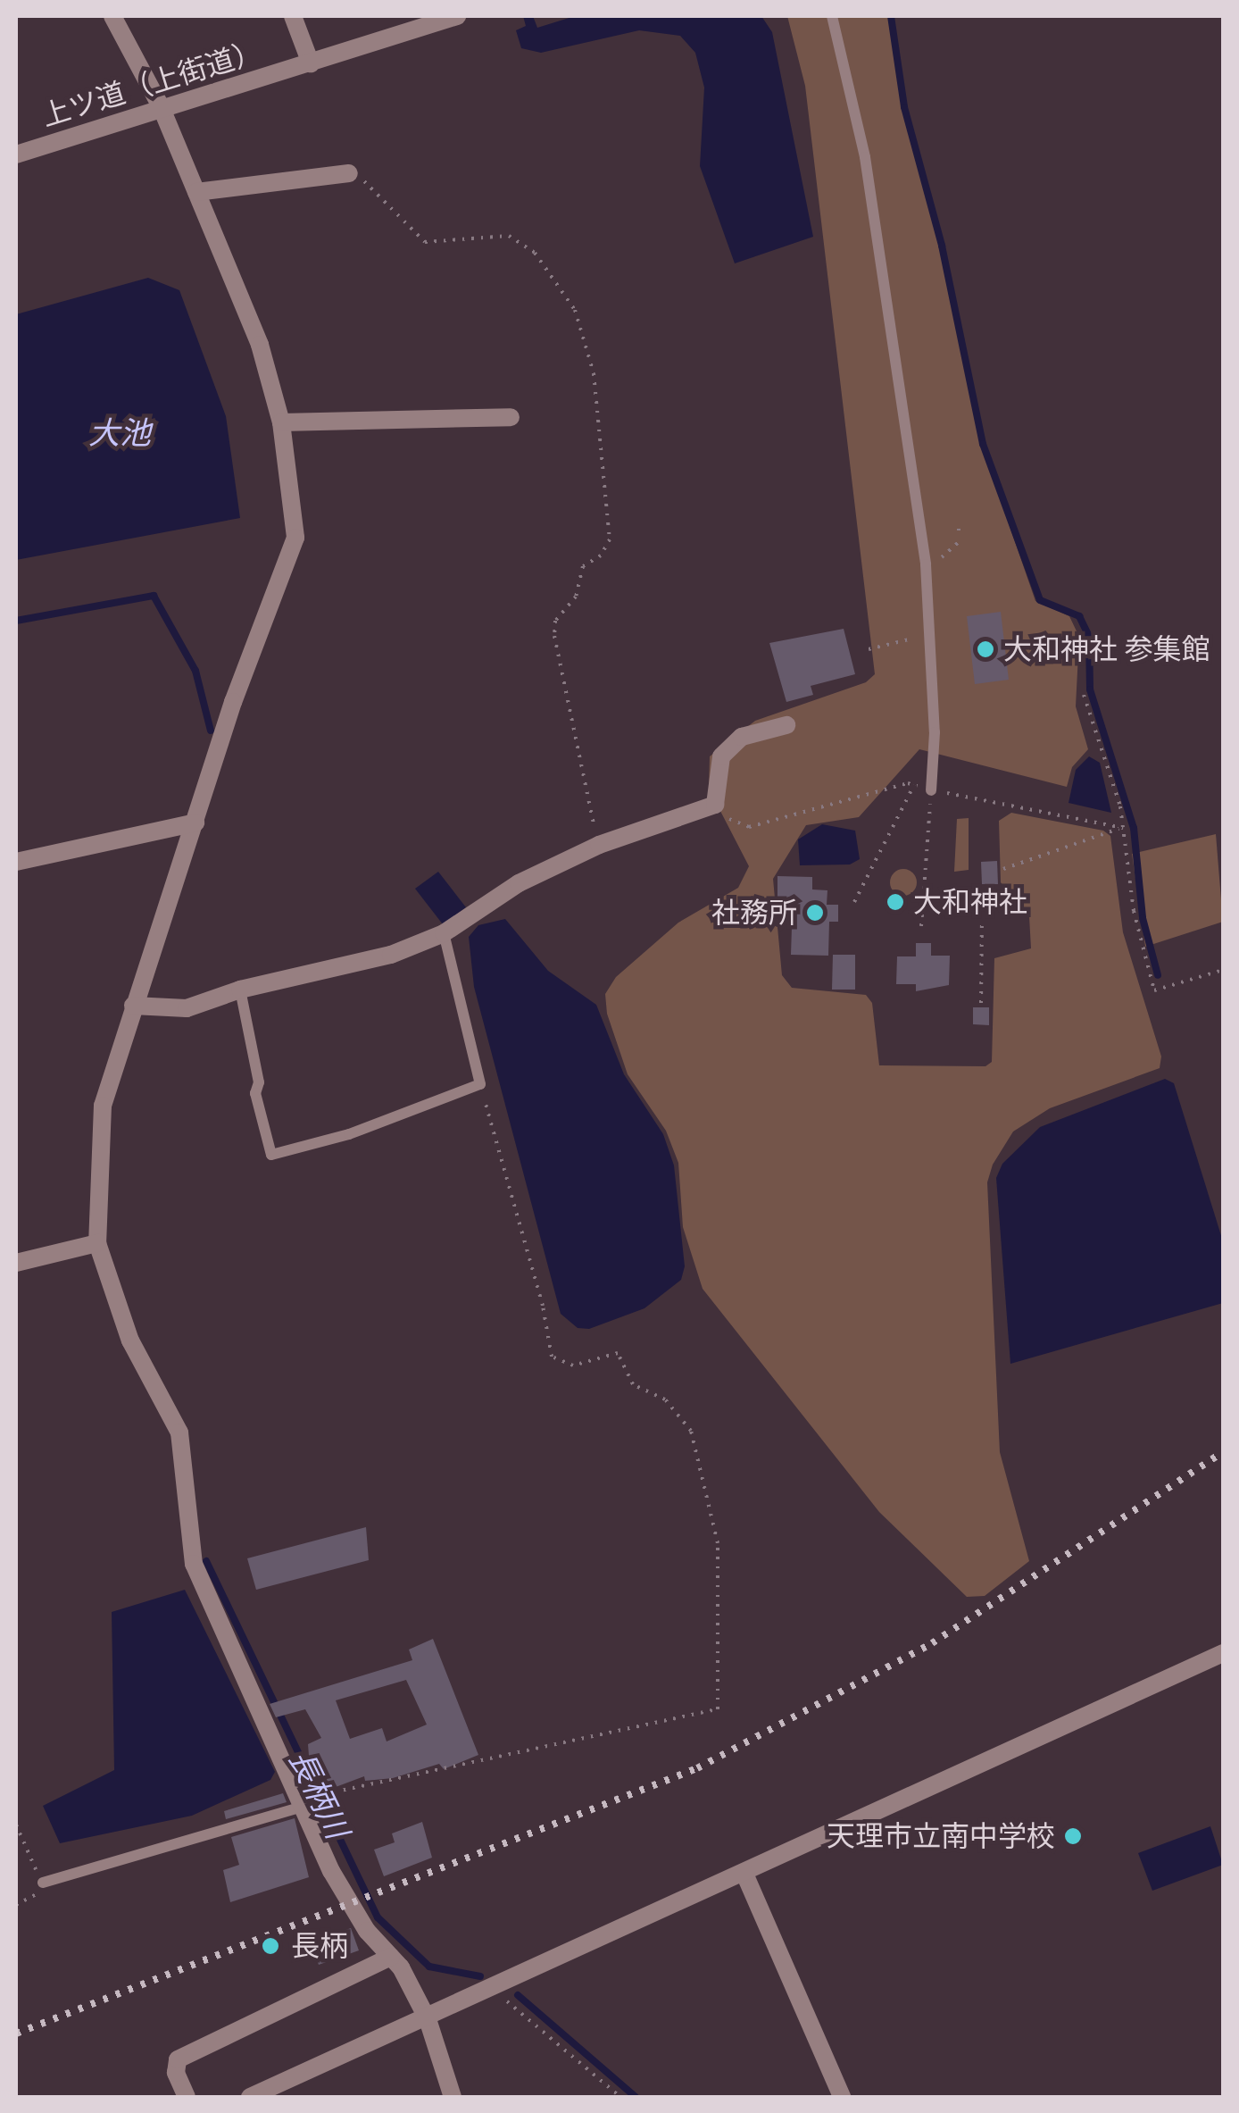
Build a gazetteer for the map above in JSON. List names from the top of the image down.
{
  "streets": {
    "street": ["上ツ道（上街道）"]
  },
  "water": ["大池", "長柄川"],
  "places": [
    "大和神社 参集館",
    "大和神社",
    "社務所",
    "天理市立南中学校",
    "長柄"
  ]
}
